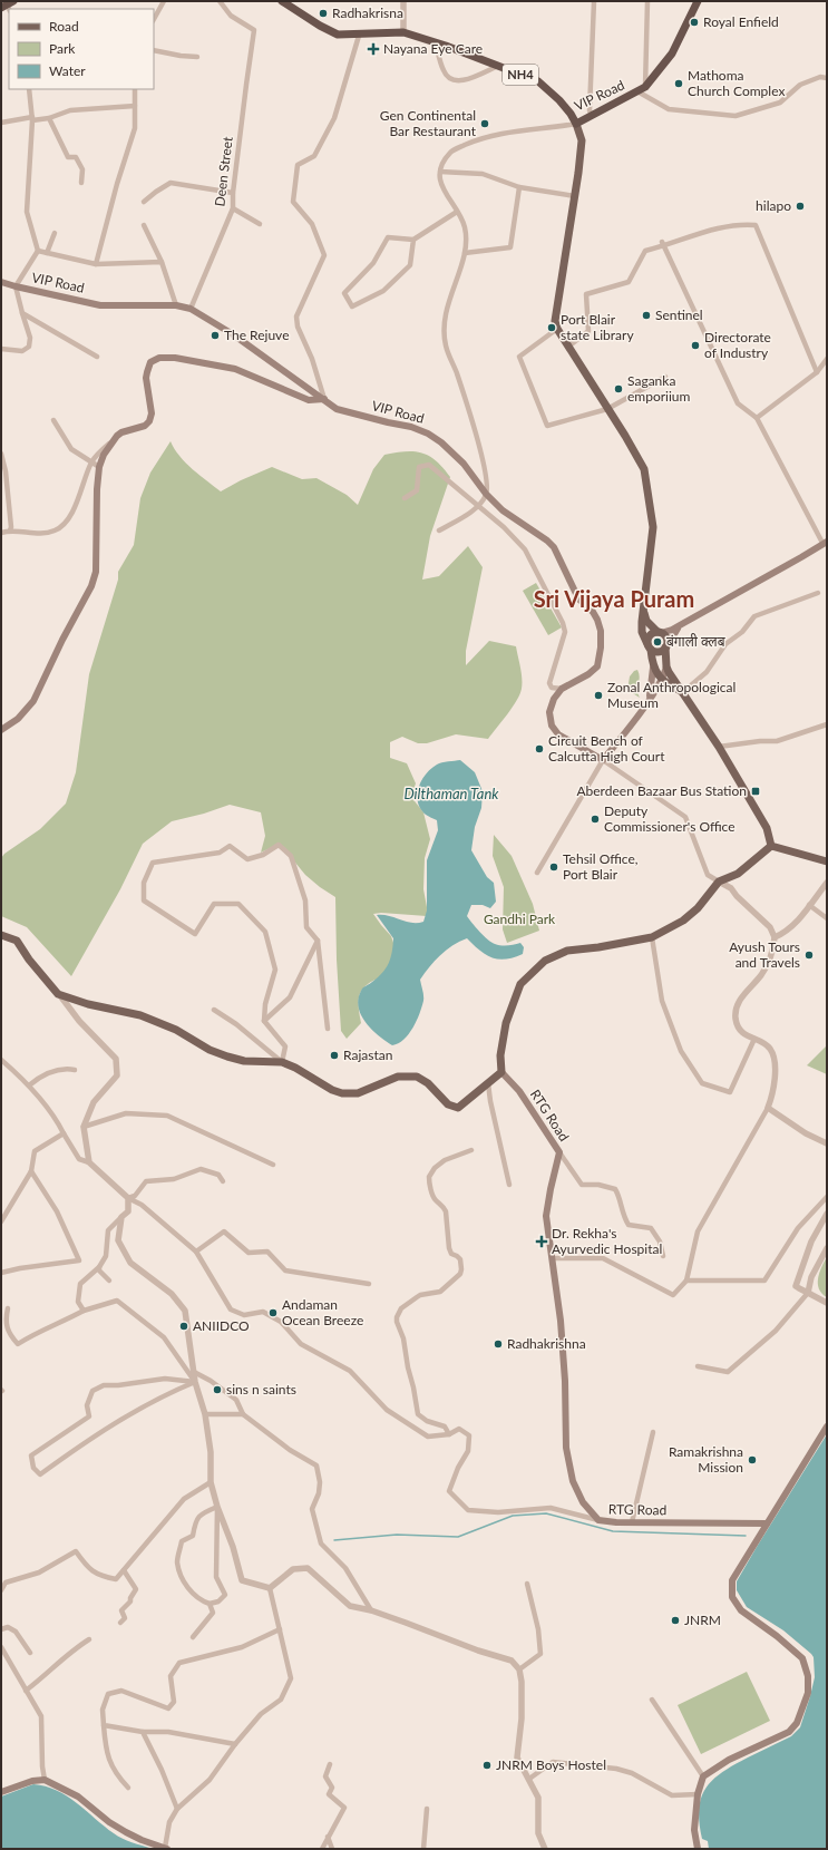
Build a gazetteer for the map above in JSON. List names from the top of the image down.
{
  "streets": {
    "highway": ["NH4", "VIP Road"],
    "main road": ["RTG Road"],
    "street": ["Deen Street"]
  },
  "crossings": [
    ["VIP Road", "Deen Street"]
  ],
  "districts": ["Sri Vijaya Puram"],
  "water": ["Dilthaman Tank"],
  "parks": ["Gandhi Park"],
  "places": {
    "other": [
      "Radhakrisna",
      "Royal Enfield",
      "Mathoma Church Complex",
      "Gen Continental Bar Restaurant",
      "hilapo",
      "Sentinel",
      "Port Blair state Library",
      "The Rejuve",
      "Directorate of Industry",
      "Saganka emporiium",
      "बंगाली क्लब",
      "Zonal Anthropological Museum",
      "Circuit Bench of Calcutta High Court",
      "Deputy Commissioner's Office",
      "Tehsil Office, Port Blair",
      "Ayush Tours and Travels",
      "Rajastan",
      "Andaman Ocean Breeze",
      "ANIIDCO",
      "Radhakrishna",
      "sins n saints",
      "Ramakrishna Mission",
      "JNRM",
      "JNRM Boys Hostel"
    ],
    "health": ["Nayana Eye Care", "Dr. Rekha's Ayurvedic Hospital"],
    "transit": ["Aberdeen Bazaar Bus Station"]
  },
  "legend": ["Road", "Park", "Water"]
}
